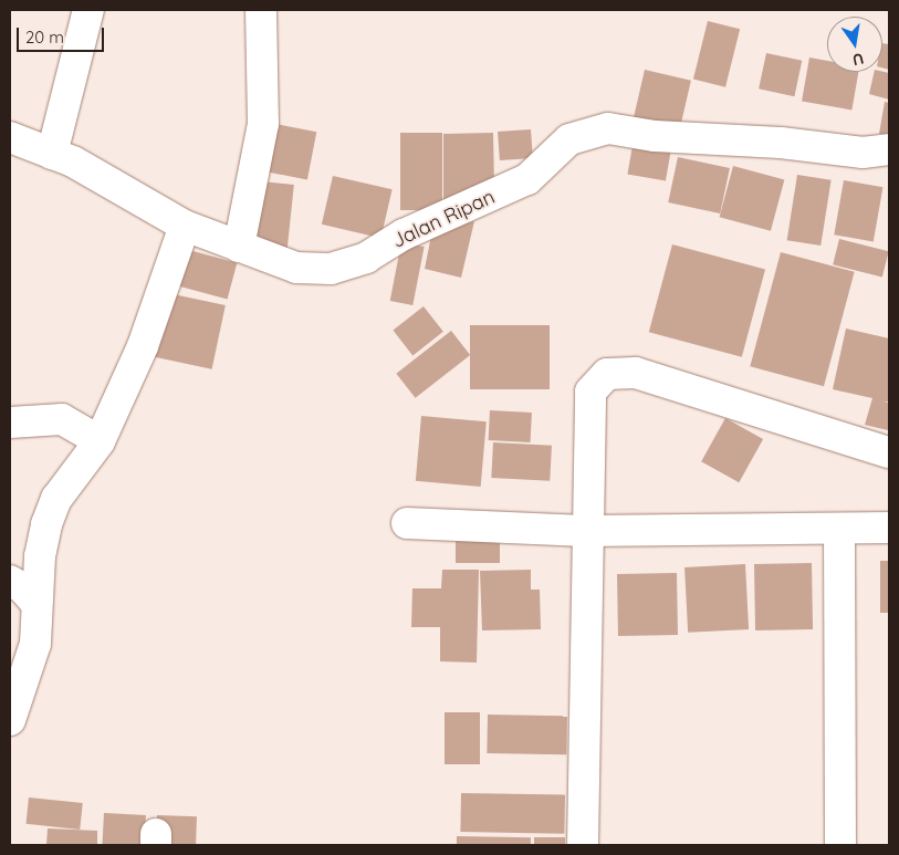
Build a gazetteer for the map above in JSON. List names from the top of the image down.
{
  "streets": {
    "street": ["Jalan Ripan"]
  },
  "scale_bar": "20 m",
  "north": "bottom"
}
